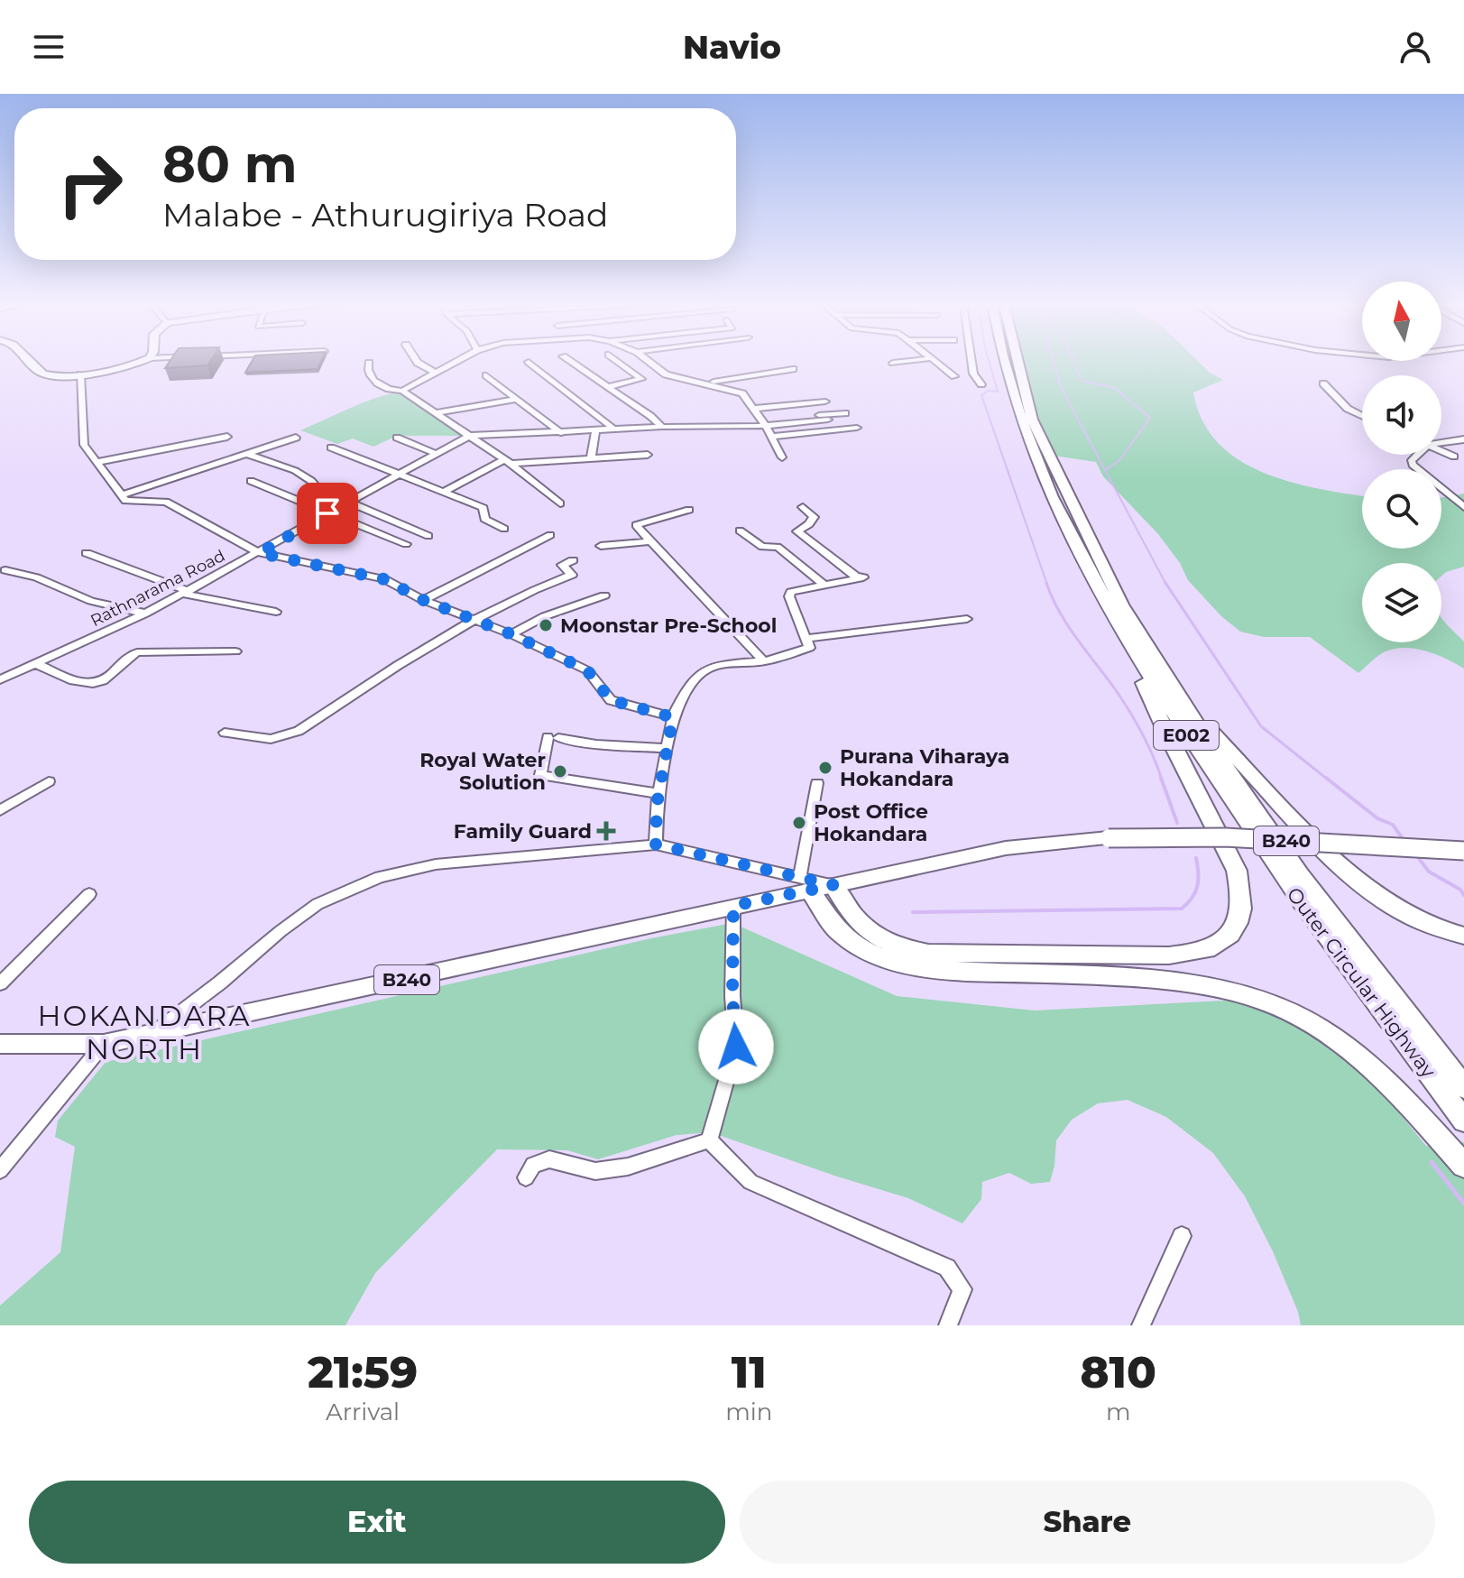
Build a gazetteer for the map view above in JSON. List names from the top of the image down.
{
  "streets": {
    "highway": ["E002", "Outer Circular Highway"],
    "main road": ["B240"],
    "street": ["Rathnarama Road"]
  },
  "districts": ["HOKANDARA NORTH"],
  "places": {
    "other": [
      "Moonstar Pre-School",
      "Purana Viharaya Hokandara",
      "Royal Water Solution",
      "Post Office Hokandara"
    ],
    "health": ["Family Guard"]
  },
  "north": "top",
  "page": {
    "header": "Navio",
    "turn": ["80 m", "Malabe - Athurugiriya Road"],
    "eta": [
      "21:59",
      "Arrival",
      "11",
      "min",
      "810",
      "m"
    ],
    "buttons": ["Exit", "Share"]
  }
}
